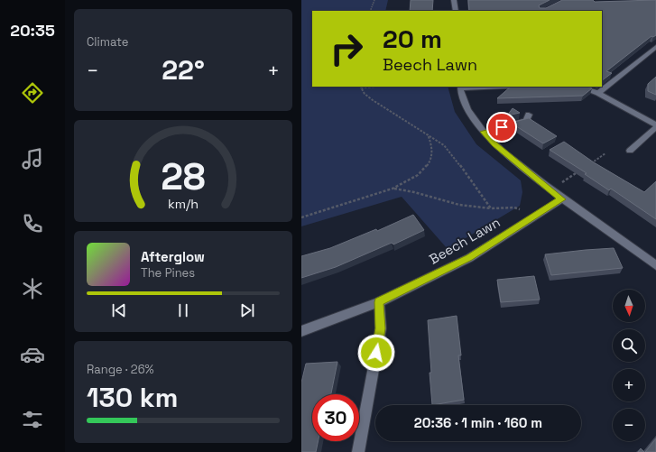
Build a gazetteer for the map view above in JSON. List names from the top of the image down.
{
  "streets": {
    "street": ["Beech Lawn"]
  },
  "north": "bottom",
  "page": {
    "tabs": "20:35",
    "tile": [
      "Climate",
      ["Range · 26%", "130 km"]
    ],
    "turn": ["20 m", "Beech Lawn"],
    "heat": ["−", "22°", "+"],
    "song": ["Afterglow", "The Pines"],
    "map_buttons": ["+", "−"],
    "limit": "30",
    "trip": "20:36 · 1 min · 160 m",
    "gauge": ["28", "km/h"]
  }
}
